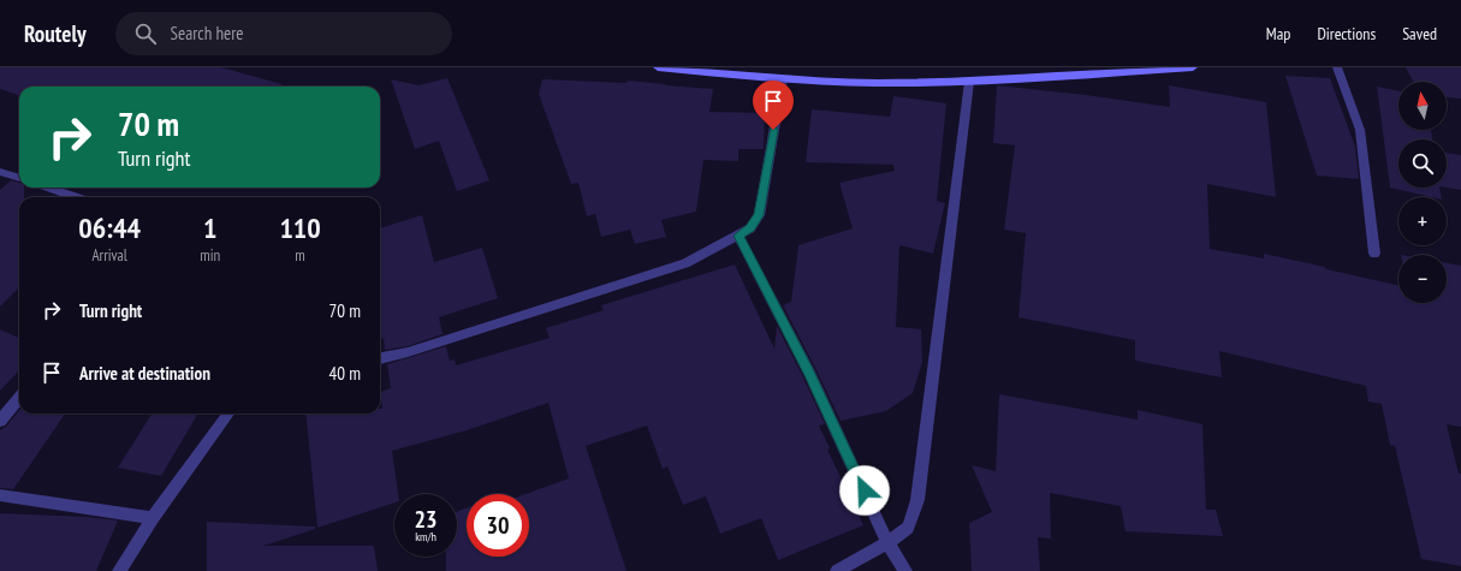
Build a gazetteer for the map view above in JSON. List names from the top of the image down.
{
  "north": "top",
  "page": {
    "header": "Routely",
    "search": "Search here",
    "nav": ["Map", "Directions", "Saved"],
    "map_buttons": ["+", "−"],
    "turn": ["70 m", "Turn right"],
    "eta": [
      "06:44",
      "Arrival",
      "1",
      "min",
      "110",
      "m"
    ],
    "list": [
      {
        "name": "Turn right",
        "value": "70 m"
      },
      {
        "name": "Arrive at destination",
        "value": "40 m"
      }
    ],
    "speed": "23 km/h",
    "limit": "30"
  }
}
